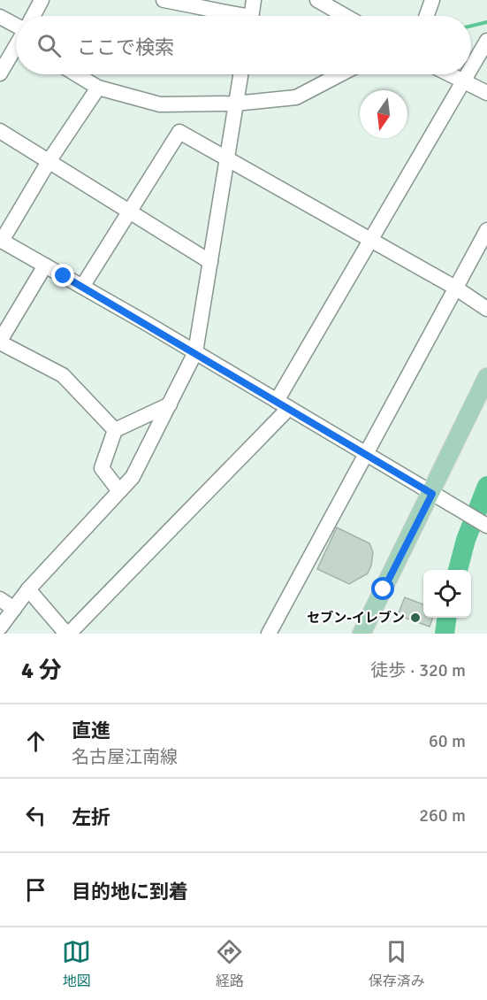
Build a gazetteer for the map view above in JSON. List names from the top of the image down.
{
  "places": ["セブン-イレブン"],
  "north": "bottom",
  "page": {
    "search": "ここで検索",
    "heading": ["4 分", "徒歩 · 320 m"],
    "list": [
      ["直進", "名古屋江南線", "60 m"],
      ["左折", "260 m"],
      "目的地に到着"
    ],
    "nav": ["地図", "経路", "保存済み"]
  }
}
